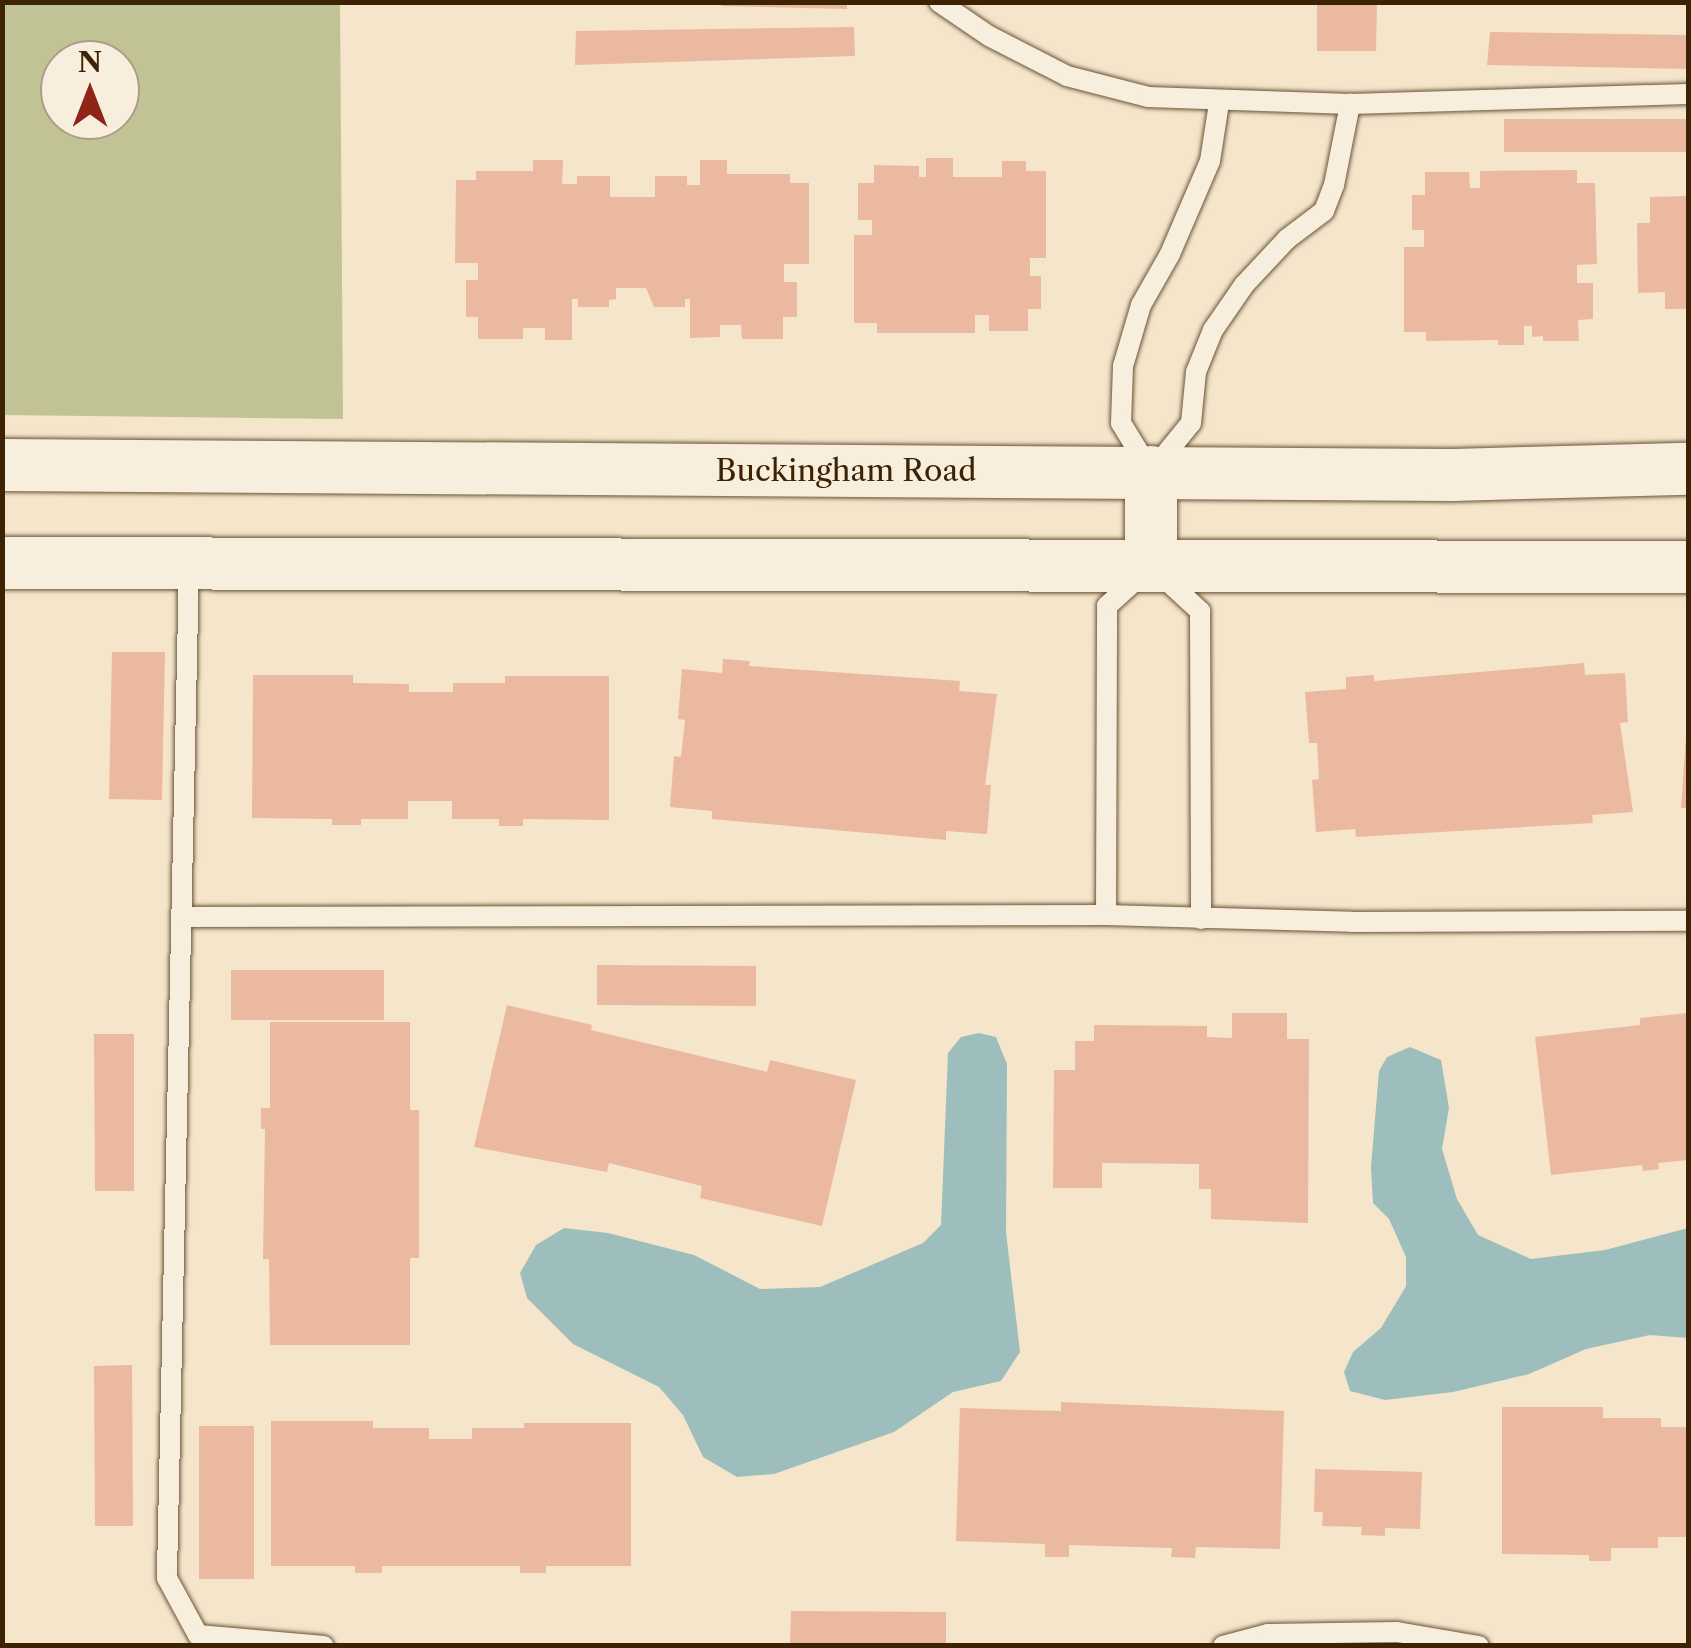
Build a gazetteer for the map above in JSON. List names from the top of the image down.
{
  "streets": {
    "street": ["Buckingham Road"]
  },
  "north": "top"
}
